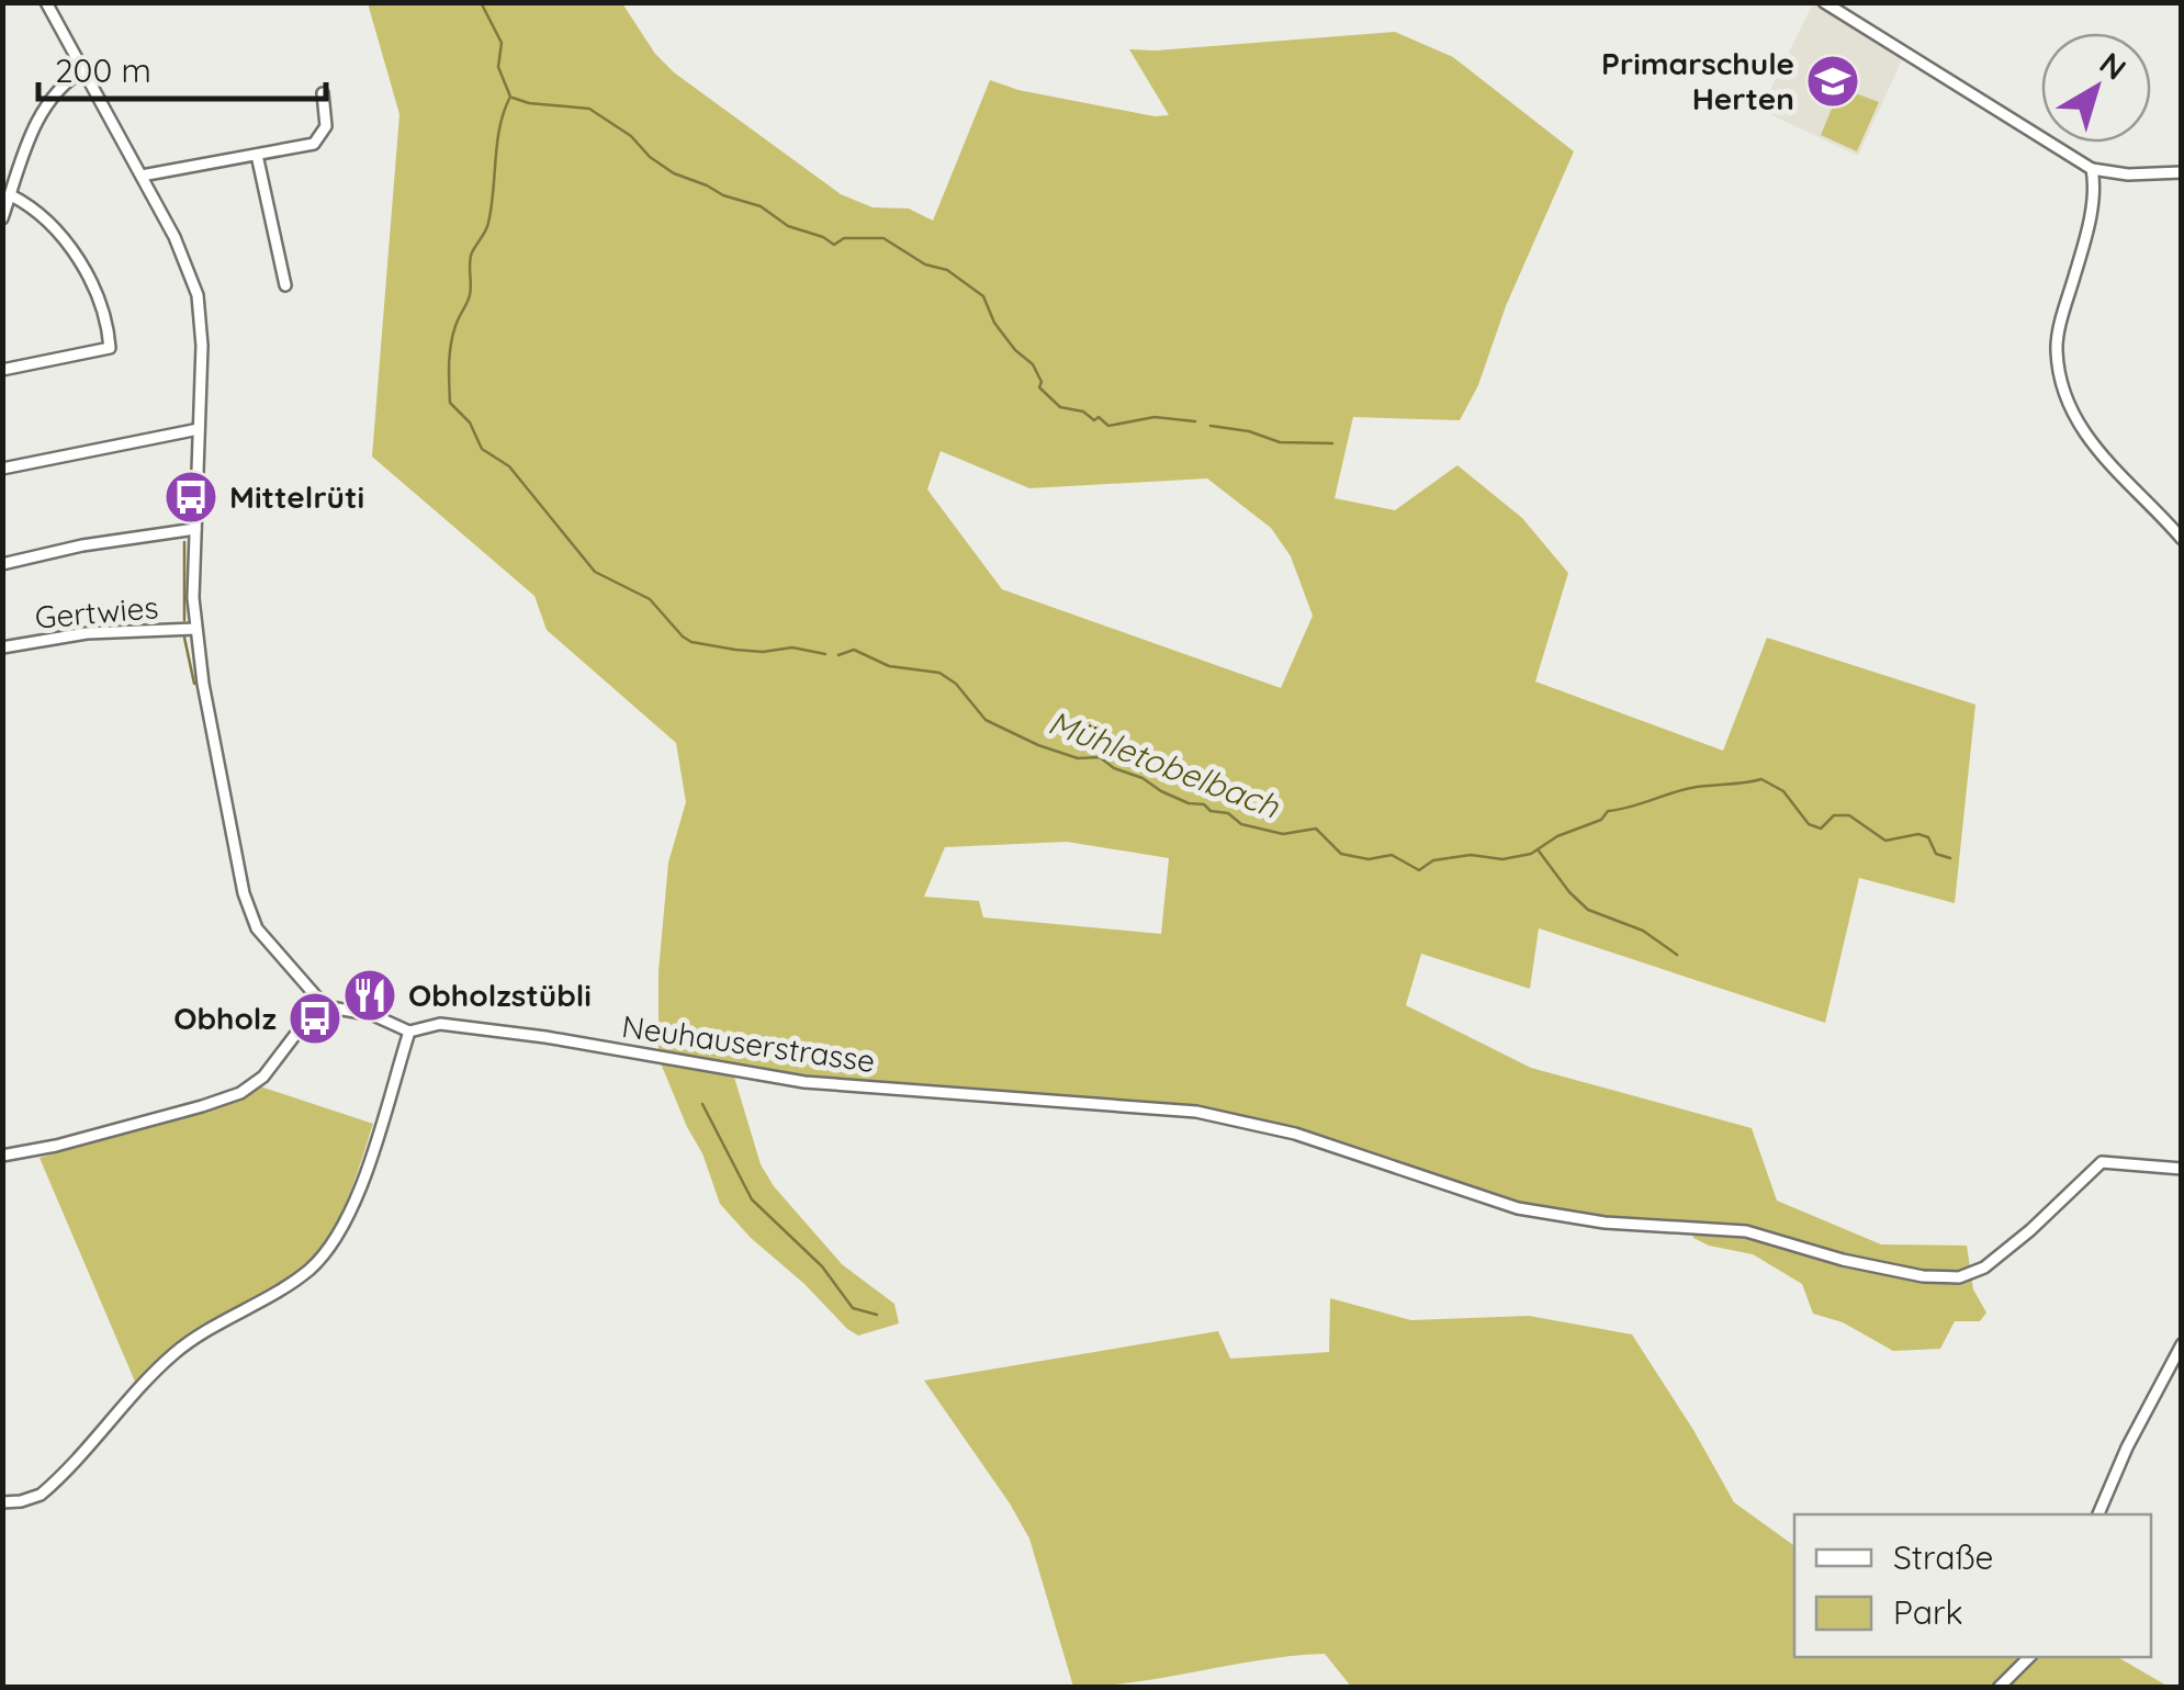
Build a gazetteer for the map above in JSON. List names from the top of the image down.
{
  "streets": {
    "street": ["Gertwies", "Neuhauserstrasse"]
  },
  "water": ["Mühletobelbach"],
  "places": {
    "school or university": ["Primarschule Herten"],
    "bus stop": ["Mittelrüti", "Obholz"],
    "restaurant": ["Obholzstübli"]
  },
  "legend": ["Straße", "Park"],
  "scale_bar": "200 m",
  "north": "top right"
}
